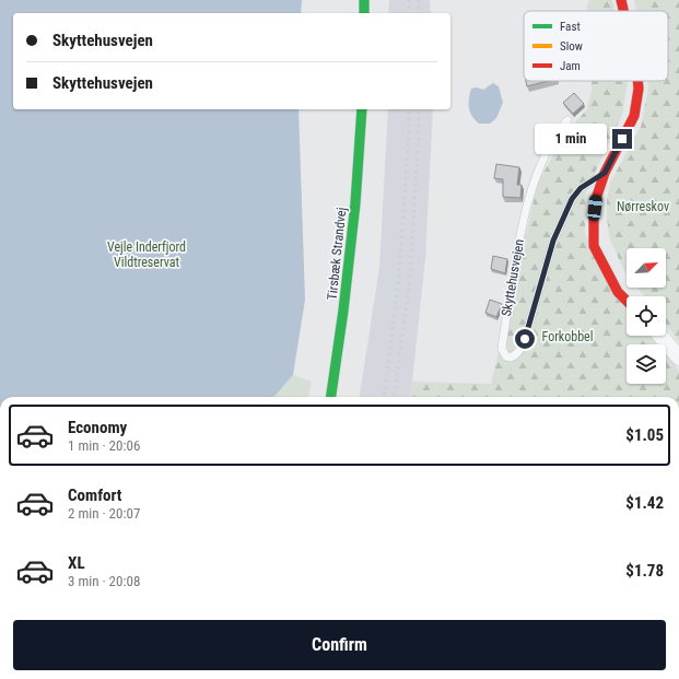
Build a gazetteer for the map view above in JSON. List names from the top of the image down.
{
  "streets": {
    "street": ["Tirsbæk Strandvej"],
    "lane": ["Skyttehusvejen"]
  },
  "parks": ["Nørreskov", "Vejle Inderfjord Vildtreservat", "Forkobbel"],
  "legend": ["Fast", "Slow", "Jam"],
  "north": "top right",
  "page": {
    "banner": ["Skyttehusvejen", "Skyttehusvejen"],
    "bubble": "1 min",
    "list": [
      {
        "name": "Economy",
        "note": "1 min · 20:06",
        "value": "$1.05"
      },
      {
        "name": "Comfort",
        "note": "2 min · 20:07",
        "value": "$1.42"
      },
      {
        "name": "XL",
        "note": "3 min · 20:08",
        "value": "$1.78"
      }
    ],
    "buttons": "Confirm"
  }
}
